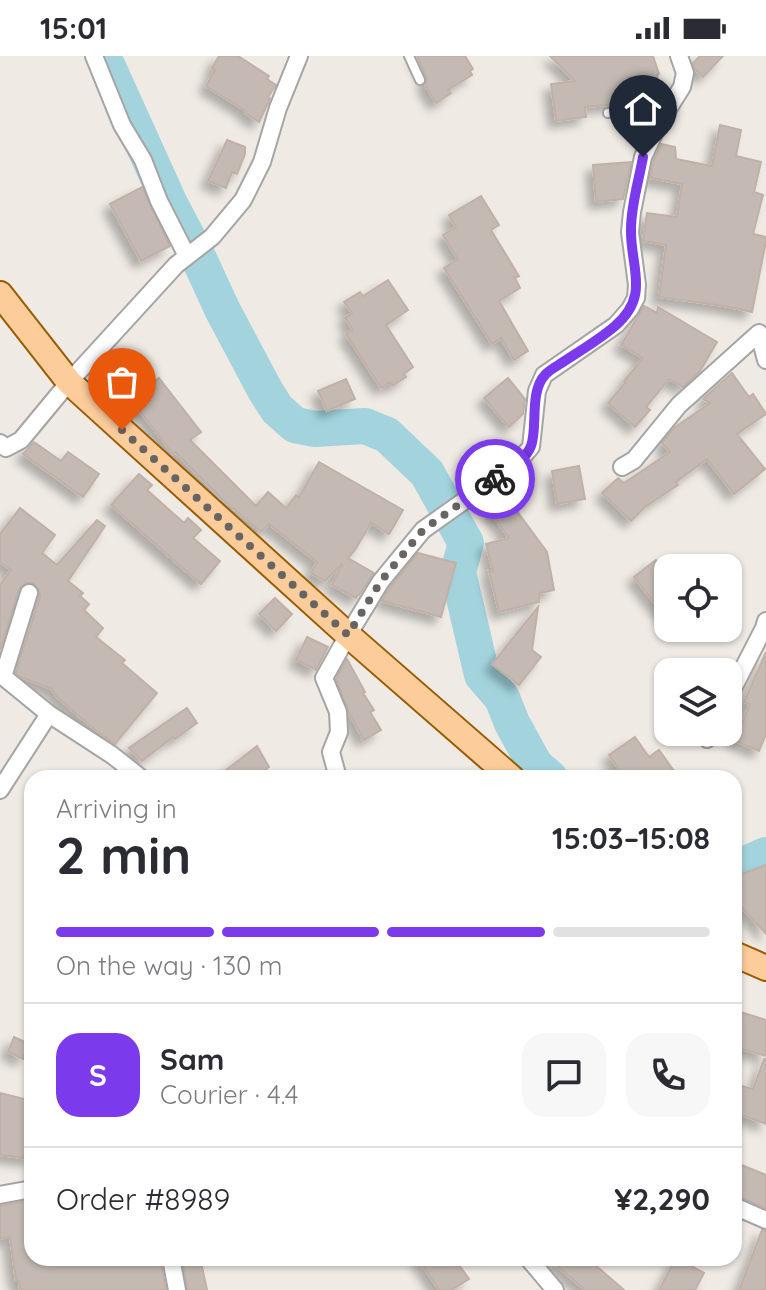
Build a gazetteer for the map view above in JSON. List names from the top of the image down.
{
  "page": {
    "status": "15:01",
    "heading": ["2 min", "Arriving in", "15:03–15:08"],
    "panel": [
      "Sam",
      "Courier · 4.4",
      "Order #8989",
      "¥2,290"
    ],
    "bar": "On the way · 130 m",
    "round": "S"
  }
}
